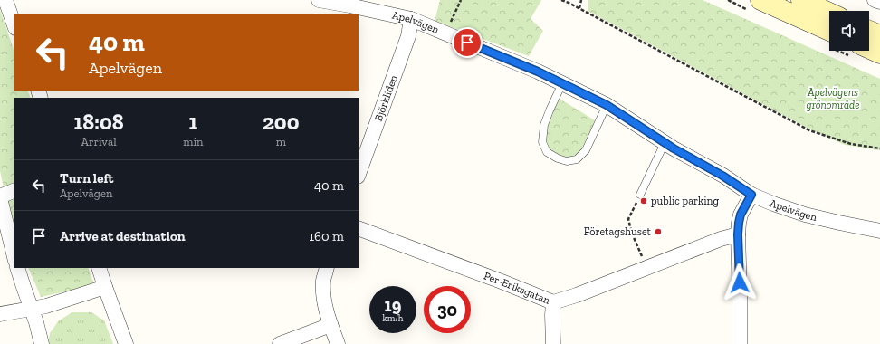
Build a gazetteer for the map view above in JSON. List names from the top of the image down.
{
  "streets": {
    "street": ["Apelvägen", "Björkliden", "Per-Eriksgatan"]
  },
  "crossings": [
    ["Apelvägen", "Björkliden"]
  ],
  "parks": ["Apelvägens grönområde"],
  "places": ["public parking", "Företagshuset"],
  "page": {
    "turn": ["40 m", "Apelvägen"],
    "eta": [
      "18:08",
      "Arrival",
      "1",
      "min",
      "200",
      "m"
    ],
    "list": [
      {
        "name": "Turn left",
        "note": "Apelvägen",
        "value": "40 m"
      },
      {
        "name": "Arrive at destination",
        "value": "160 m"
      }
    ],
    "speed": "19 km/h",
    "limit": "30"
  }
}
